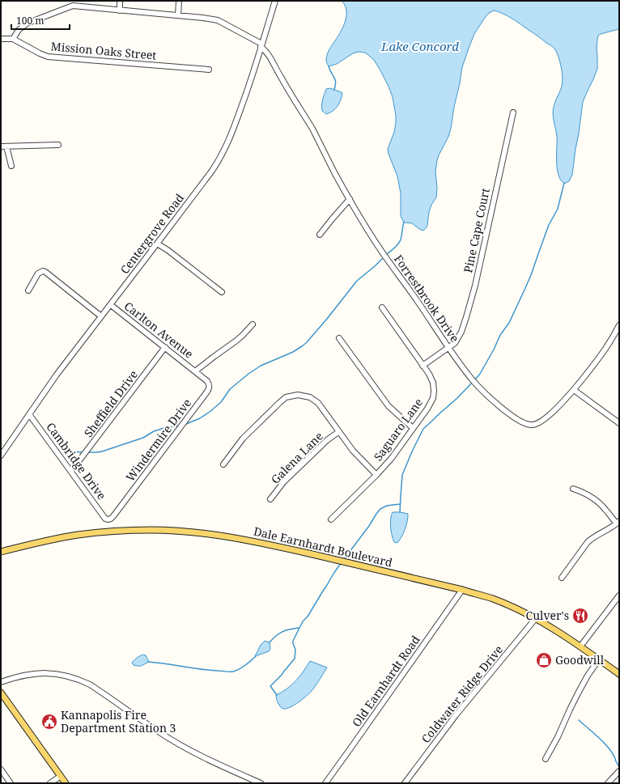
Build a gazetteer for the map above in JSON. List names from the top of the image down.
{
  "streets": {
    "main road": ["Dale Earnhardt Boulevard"],
    "street": [
      "Mission Oaks Street",
      "Pine Cape Court",
      "Centergrove Road",
      "Forrestbrook Drive",
      "Carlton Avenue",
      "Sheffield Drive",
      "Saguaro Lane",
      "Windermire Drive",
      "Galena Lane",
      "Cambridge Drive",
      "Old Earnhardt Road",
      "Coldwater Ridge Drive"
    ]
  },
  "crossings": [
    ["Pine Cape Court", "Forrestbrook Drive"],
    ["Pine Cape Court", "Saguaro Lane"],
    ["Centergrove Road", "Forrestbrook Drive"],
    ["Centergrove Road", "Carlton Avenue"],
    ["Centergrove Road", "Cambridge Drive"],
    ["Carlton Avenue", "Sheffield Drive"],
    ["Carlton Avenue", "Windermire Drive"],
    ["Sheffield Drive", "Cambridge Drive"],
    ["Windermire Drive", "Cambridge Drive"],
    ["Dale Earnhardt Boulevard", "Old Earnhardt Road"],
    ["Dale Earnhardt Boulevard", "Coldwater Ridge Drive"]
  ],
  "water": ["Lake Concord"],
  "places": {
    "restaurant": ["Culver's"],
    "shop": ["Goodwill"],
    "public building": ["Kannapolis Fire Department Station 3"]
  },
  "scale_bar": "100 m"
}
